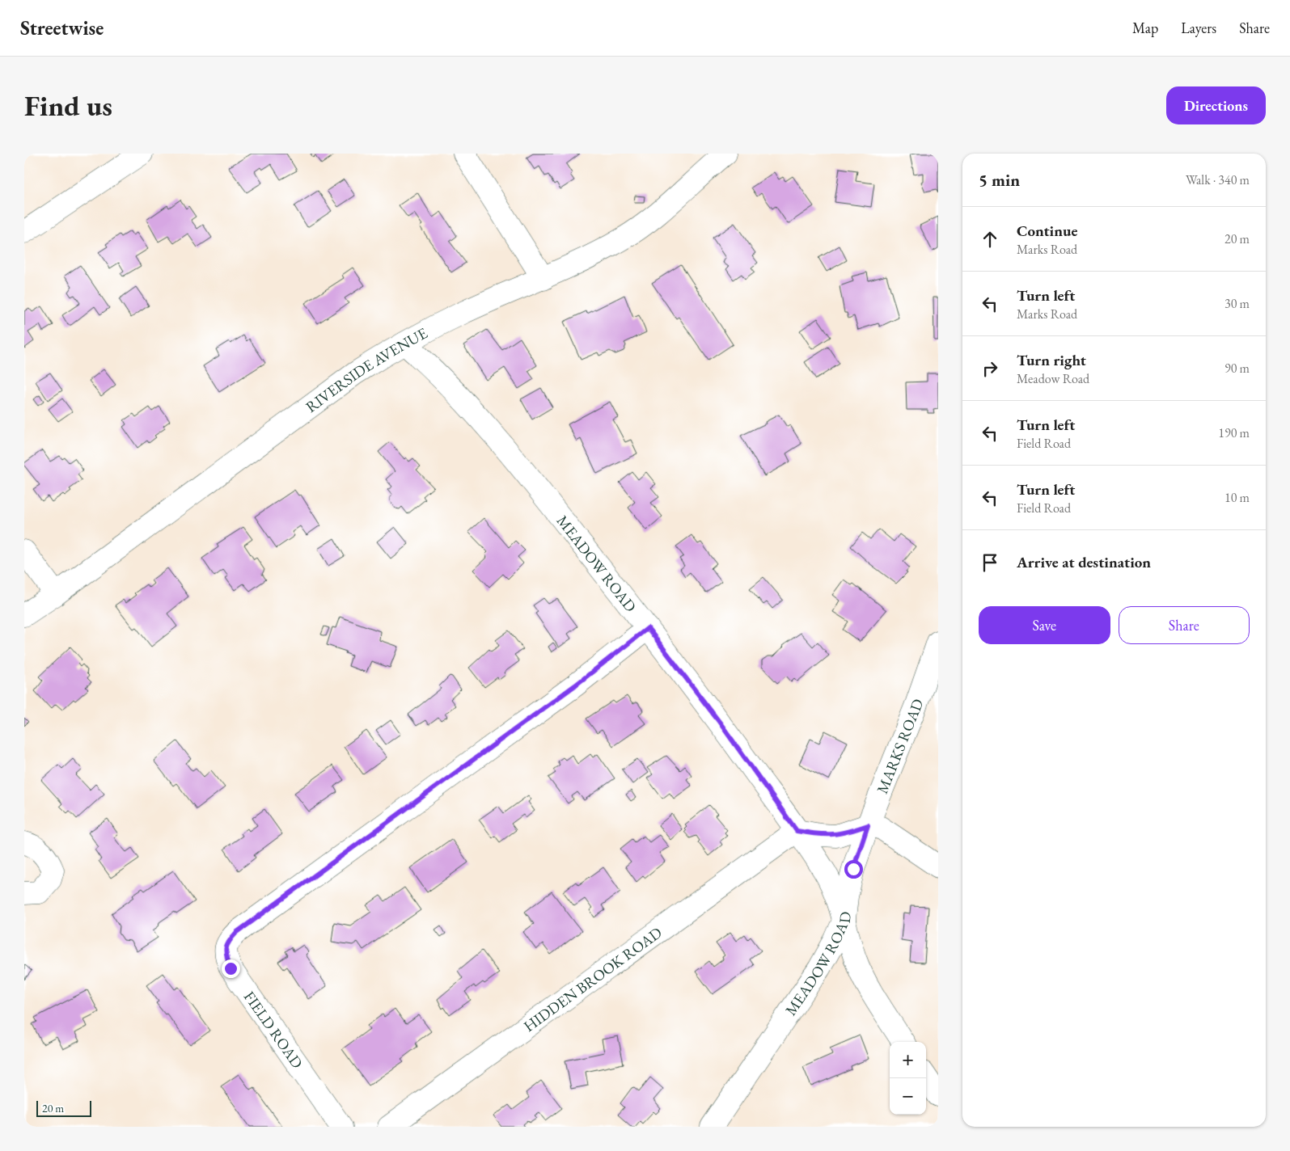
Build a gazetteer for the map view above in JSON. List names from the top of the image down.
{
  "streets": {
    "street": [
      "RIVERSIDE AVENUE",
      "MEADOW ROAD",
      "MARKS ROAD",
      "HIDDEN BROOK ROAD",
      "FIELD ROAD"
    ]
  },
  "crossings": [
    ["RIVERSIDE AVENUE", "MEADOW ROAD"],
    ["MEADOW ROAD", "MARKS ROAD"],
    ["MEADOW ROAD", "HIDDEN BROOK ROAD"],
    ["MEADOW ROAD", "FIELD ROAD"]
  ],
  "scale_bar": "20 m",
  "page": {
    "header": "Streetwise",
    "nav": ["Map", "Layers", "Share"],
    "buttons": [
      "Directions",
      ["Save", "Share"]
    ],
    "title": "Find us",
    "heading": ["5 min", "Walk · 340 m"],
    "list": [
      ["Continue", "Marks Road", "20 m"],
      ["Turn left", "Marks Road", "30 m"],
      ["Turn right", "Meadow Road", "90 m"],
      ["Turn left", "Field Road", "190 m"],
      ["Turn left", "Field Road", "10 m"],
      "Arrive at destination"
    ],
    "map_buttons": ["+", "−"],
    "scale": "20 m"
  }
}
